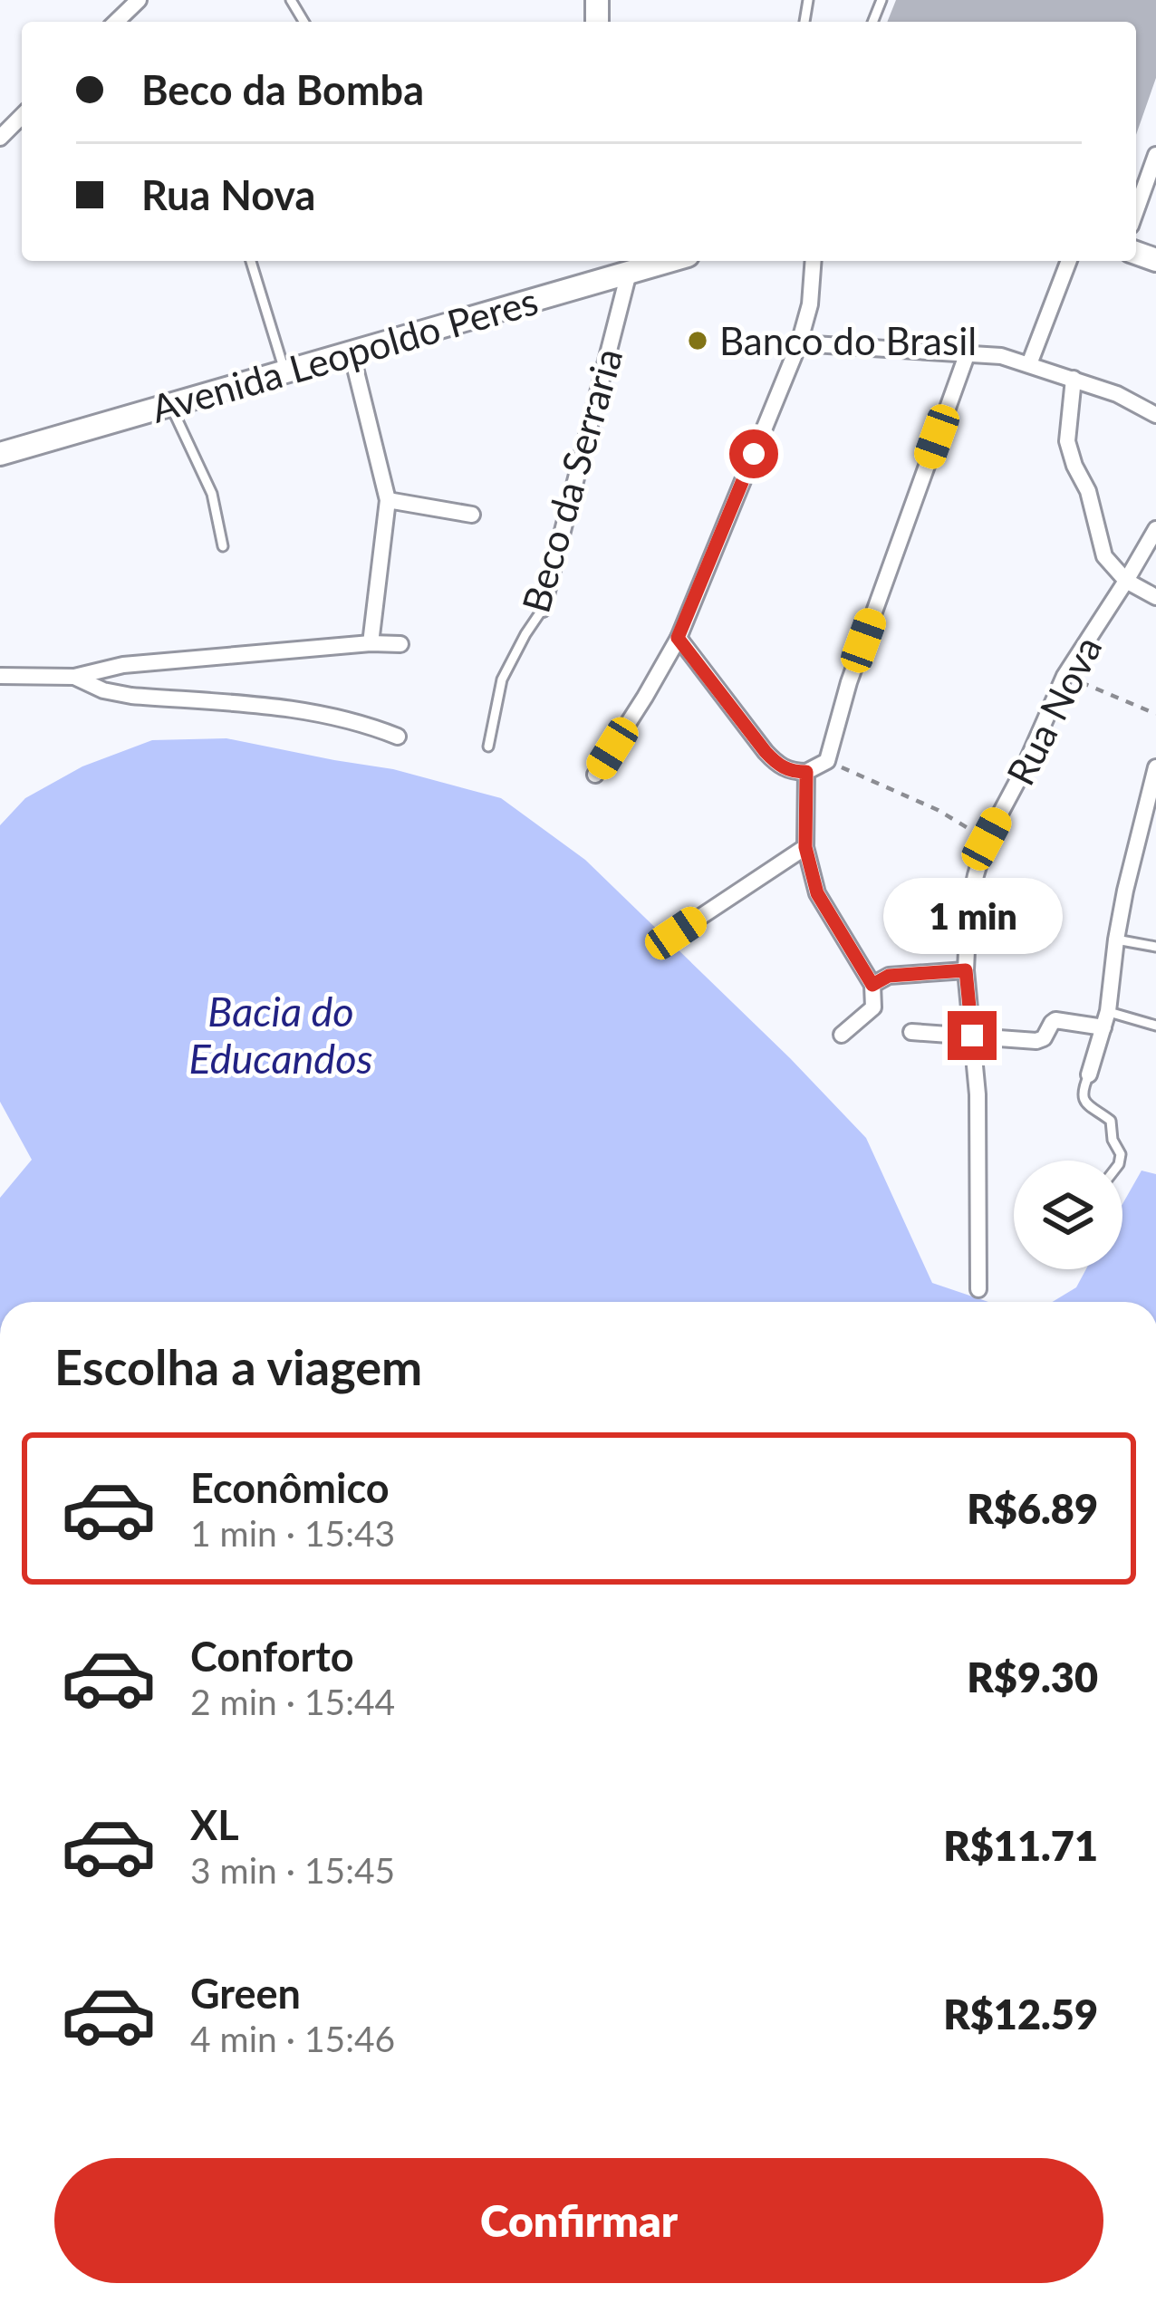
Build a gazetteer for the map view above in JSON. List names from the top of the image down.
{
  "streets": {
    "street": ["Avenida Leopoldo Peres", "Beco da Serraria", "Rua Nova"]
  },
  "crossings": [
    ["Avenida Leopoldo Peres", "Beco da Serraria"]
  ],
  "water": ["Bacia do Educandos"],
  "places": ["Banco do Brasil"],
  "page": {
    "banner": ["Beco da Bomba", "Rua Nova"],
    "bubble": "1 min",
    "heading": "Escolha a viagem",
    "list": [
      {
        "name": "Econômico",
        "note": "1 min · 15:43",
        "value": "R$6.89"
      },
      {
        "name": "Conforto",
        "note": "2 min · 15:44",
        "value": "R$9.30"
      },
      {
        "name": "XL",
        "note": "3 min · 15:45",
        "value": "R$11.71"
      },
      {
        "name": "Green",
        "note": "4 min · 15:46",
        "value": "R$12.59"
      }
    ],
    "buttons": "Confirmar"
  }
}
